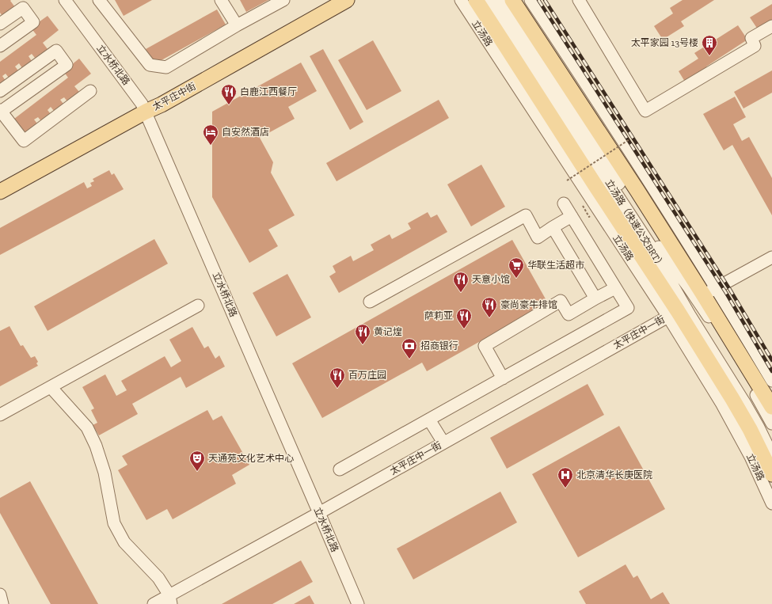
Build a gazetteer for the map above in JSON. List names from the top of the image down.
{
  "streets": {
    "main road": ["立汤路", "太平庄中街"],
    "street": ["立水桥北路", "立汤路（快速公交BRT）", "太平庄中一街"]
  },
  "crossings": [
    ["立汤路", "太平庄中一街"],
    ["立水桥北路", "太平庄中街"],
    ["立水桥北路", "太平庄中一街"]
  ],
  "places": {
    "building": ["太平家园 13号楼"],
    "restaurant": [
      "白鹿江西餐厅",
      "天意小馆",
      "豪尚豪牛排馆",
      "萨莉亚",
      "黄记煌",
      "百万庄园"
    ],
    "hotel": ["自安然酒店"],
    "supermarket": ["华联生活超市"],
    "bank": ["招商银行"],
    "theatre": ["天通苑文化艺术中心"],
    "hospital": ["北京清华长庚医院"]
  }
}
